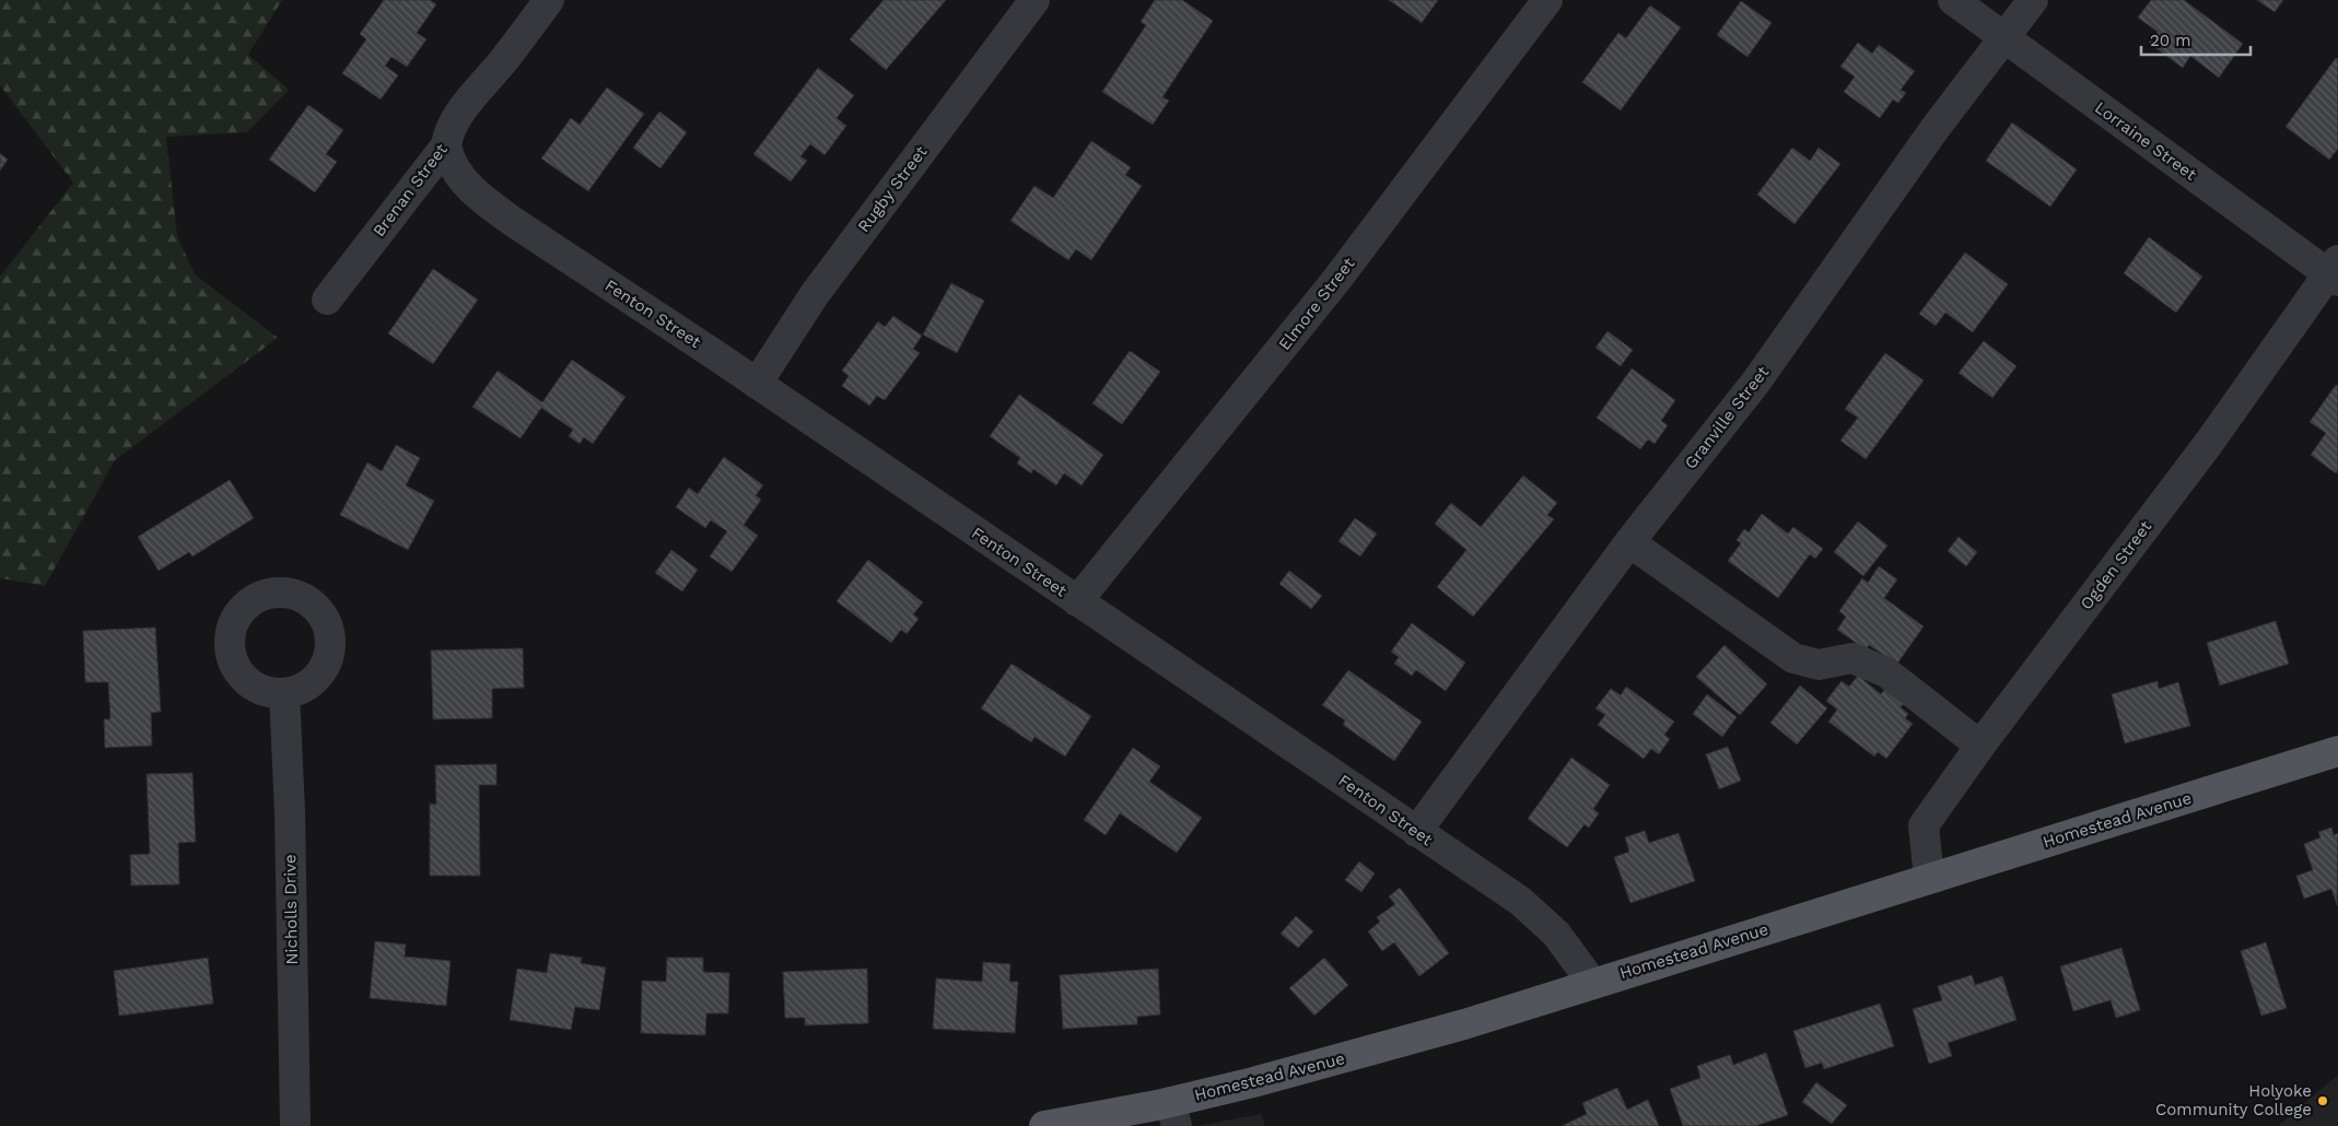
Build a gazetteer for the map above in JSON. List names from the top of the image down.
{
  "streets": {
    "main road": ["Homestead Avenue"],
    "street": [
      "Lorraine Street",
      "Rugby Street",
      "Brenan Street",
      "Elmore Street",
      "Fenton Street",
      "Granville Street",
      "Ogden Street",
      "Nicholls Drive"
    ]
  },
  "crossings": [
    ["Lorraine Street", "Granville Street"],
    ["Lorraine Street", "Ogden Street"],
    ["Rugby Street", "Fenton Street"],
    ["Brenan Street", "Fenton Street"],
    ["Elmore Street", "Fenton Street"],
    ["Fenton Street", "Granville Street"],
    ["Fenton Street", "Homestead Avenue"],
    ["Ogden Street", "Homestead Avenue"]
  ],
  "places": ["Holyoke Community College"],
  "scale_bar": "20 m"
}
